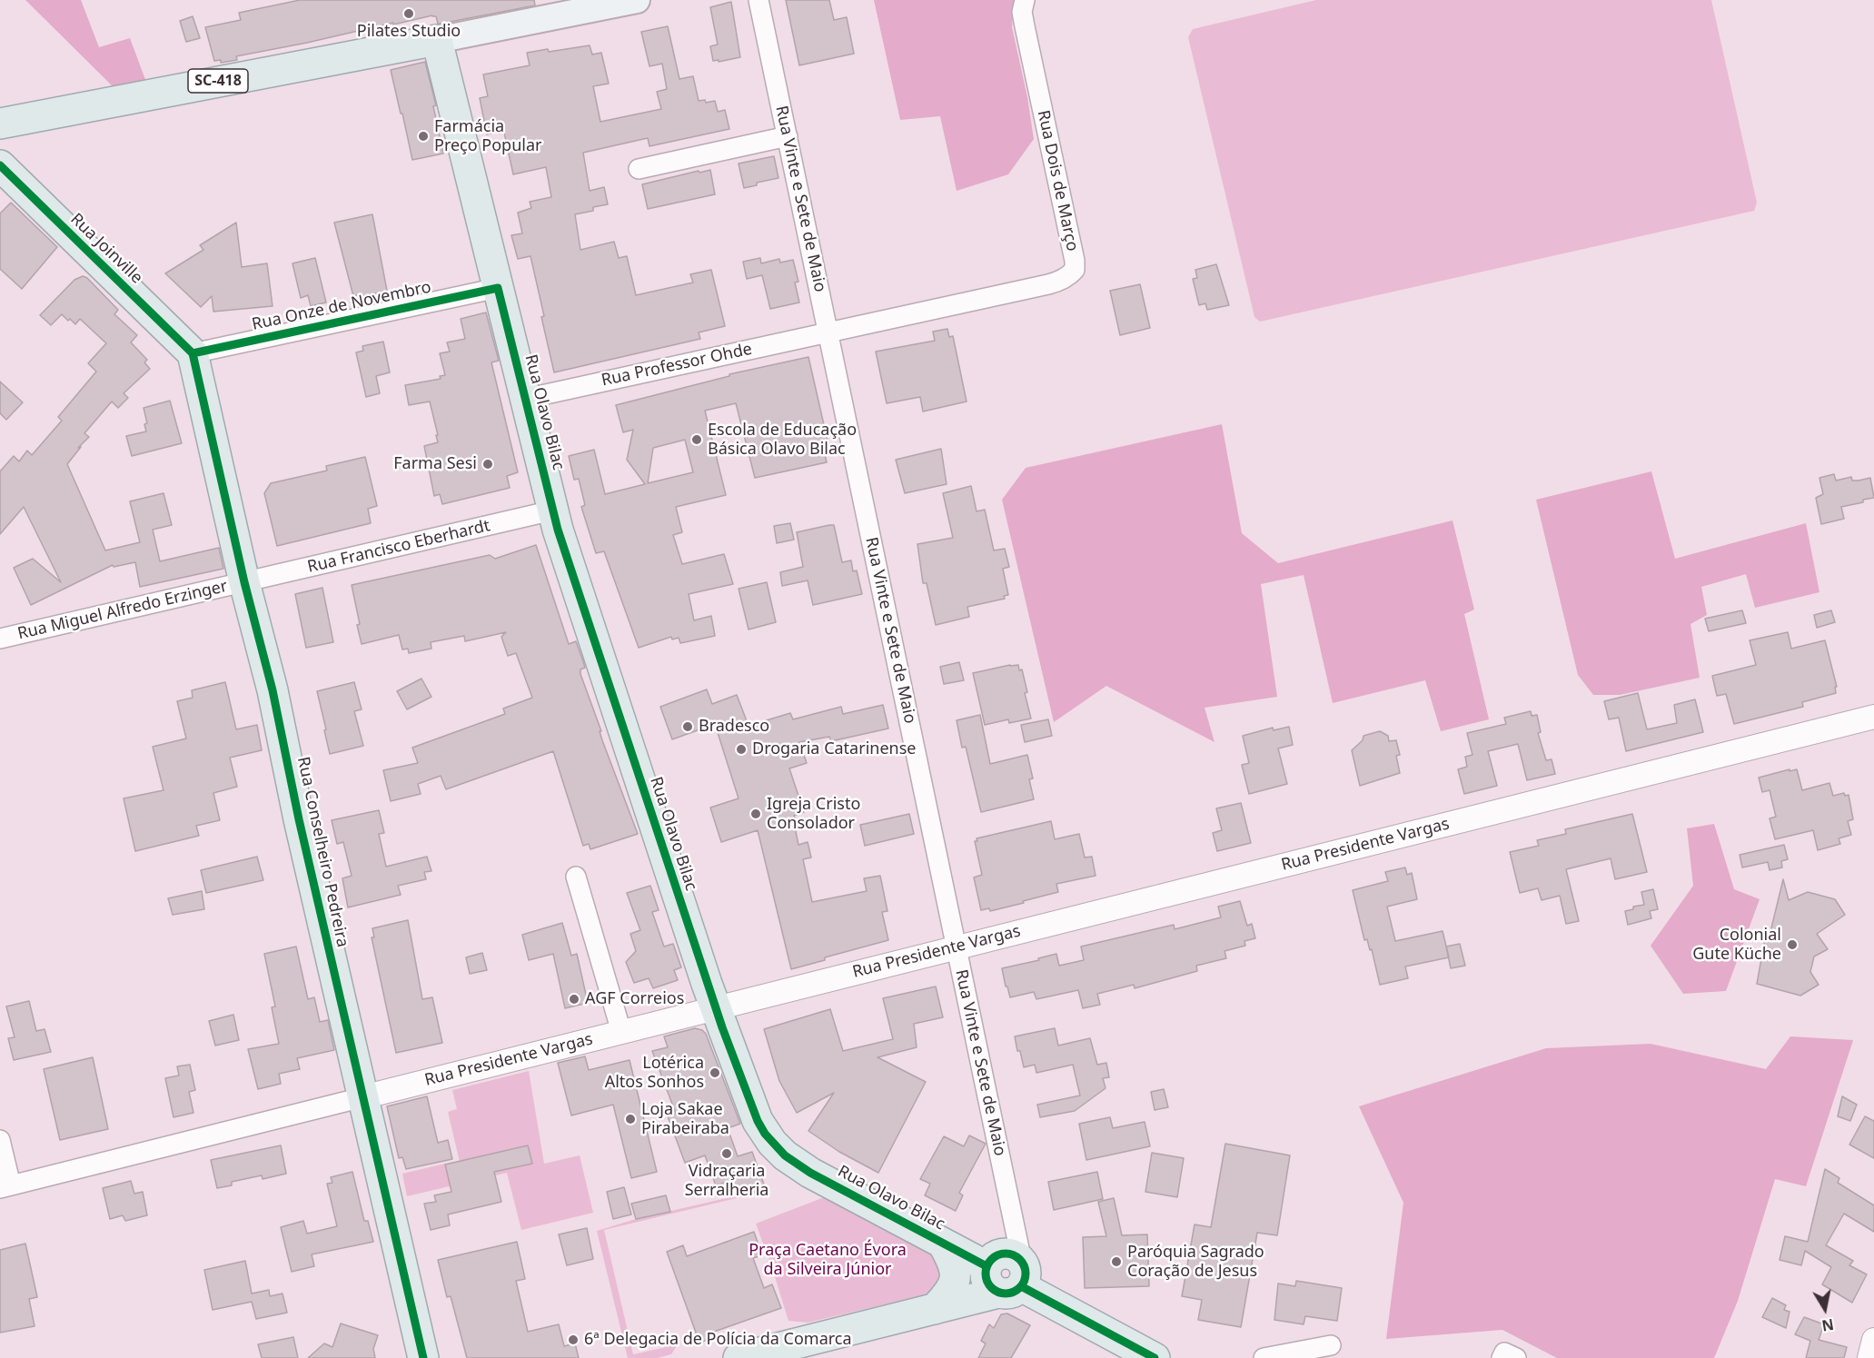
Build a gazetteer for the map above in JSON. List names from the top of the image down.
{
  "streets": {
    "main road": [
      "SC-418",
      "Rua Joinville",
      "Rua Olavo Bilac",
      "Rua Conselheiro Pedreira"
    ],
    "street": [
      "Rua Dois de Março",
      "Rua Vinte e Sete de Maio",
      "Rua Onze de Novembro",
      "Rua Professor Ohde",
      "Rua Francisco Eberhardt",
      "Rua Miguel Alfredo Erzinger",
      "Rua Presidente Vargas"
    ]
  },
  "crossings": [
    ["SC-418", "Rua Olavo Bilac"],
    ["Rua Dois de Março", "Rua Vinte e Sete de Maio"],
    ["Rua Dois de Março", "Rua Professor Ohde"],
    ["Rua Vinte e Sete de Maio", "Rua Professor Ohde"],
    ["Rua Vinte e Sete de Maio", "Rua Olavo Bilac"],
    ["Rua Vinte e Sete de Maio", "Rua Presidente Vargas"],
    ["Rua Joinville", "Rua Onze de Novembro"],
    ["Rua Joinville", "Rua Conselheiro Pedreira"],
    ["Rua Onze de Novembro", "Rua Olavo Bilac"],
    ["Rua Onze de Novembro", "Rua Conselheiro Pedreira"],
    ["Rua Professor Ohde", "Rua Olavo Bilac"],
    ["Rua Olavo Bilac", "Rua Francisco Eberhardt"],
    ["Rua Olavo Bilac", "Rua Presidente Vargas"],
    ["Rua Francisco Eberhardt", "Rua Miguel Alfredo Erzinger"],
    ["Rua Francisco Eberhardt", "Rua Conselheiro Pedreira"],
    ["Rua Miguel Alfredo Erzinger", "Rua Conselheiro Pedreira"],
    ["Rua Presidente Vargas", "Rua Conselheiro Pedreira"]
  ],
  "parks": ["Praça Caetano Évora da Silveira Júnior"],
  "places": [
    "Pilates Studio",
    "Farmácia Preço Popular",
    "Escola de Educação Básica Olavo Bilac",
    "Farma Sesi",
    "Bradesco",
    "Drogaria Catarinense",
    "Igreja Cristo Consolador",
    "Colonial Gute Küche",
    "AGF Correios",
    "Lotérica Altos Sonhos",
    "Loja Sakae Pirabeiraba",
    "Vidraçaria Serralheria",
    "Paróquia Sagrado Coração de Jesus",
    "6ª Delegacia de Polícia da Comarca"
  ],
  "north": "bottom"
}
